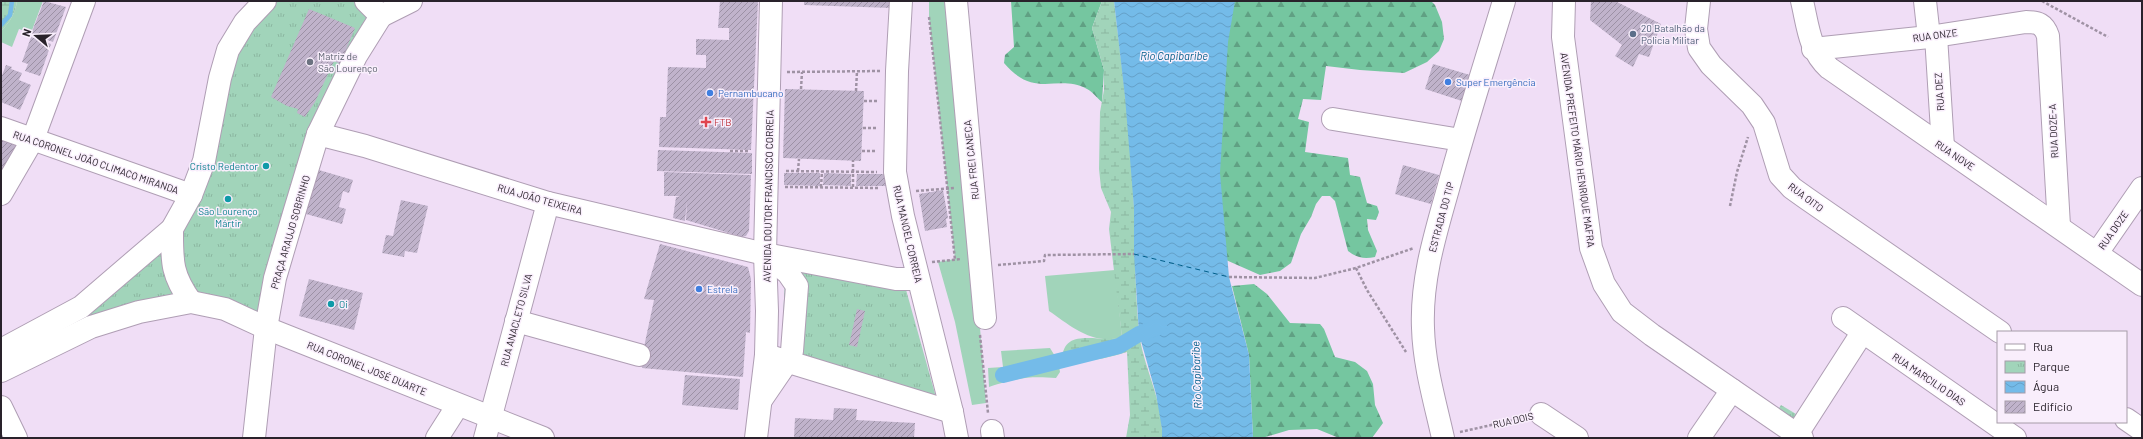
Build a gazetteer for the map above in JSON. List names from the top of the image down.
{
  "streets": {
    "street": [
      "RUA ONZE",
      "RUA DEZ",
      "RUA DOZE-A",
      "AVENIDA PREFEITO MÁRIO HENRIQUE MAFRA",
      "RUA NOVE",
      "RUA FREI CANECA",
      "RUA CORONEL JOÃO CLIMACO MIRANDA",
      "AVENIDA DOUTOR FRANCISCO CORREIA",
      "RUA OITO",
      "RUA JOÃO TEIXEIRA",
      "ESTRADA DO TIP",
      "RUA DOZE",
      "PRAÇA ARAUJO SOBRINHO",
      "RUA MANOEL CORREIA",
      "RUA ANACLETO SILVA",
      "RUA CORONEL JOSÉ DUARTE",
      "RUA MARCILIO DIAS",
      "RUA DOIS"
    ]
  },
  "crossings": [
    ["RUA ONZE", "RUA DEZ"],
    ["RUA ONZE", "RUA DOZE-A"],
    ["RUA ONZE", "RUA NOVE"],
    ["RUA DEZ", "RUA NOVE"],
    ["RUA DOZE-A", "RUA NOVE"],
    ["RUA NOVE", "RUA DOZE"],
    ["AVENIDA DOUTOR FRANCISCO CORREIA", "RUA JOÃO TEIXEIRA"],
    ["RUA JOÃO TEIXEIRA", "PRAÇA ARAUJO SOBRINHO"],
    ["RUA JOÃO TEIXEIRA", "RUA MANOEL CORREIA"],
    ["RUA JOÃO TEIXEIRA", "RUA ANACLETO SILVA"],
    ["ESTRADA DO TIP", "RUA DOIS"],
    ["PRAÇA ARAUJO SOBRINHO", "RUA CORONEL JOSÉ DUARTE"],
    ["RUA ANACLETO SILVA", "RUA CORONEL JOSÉ DUARTE"]
  ],
  "water": ["Rio Capibaribe"],
  "places": {
    "other": [
      "20 Batalhão da Policia Militar",
      "Matriz de São Lourenço",
      "Super Emergência",
      "Pernambucano",
      "Cristo Redentor",
      "São Lourenço Mártir",
      "Estrela",
      "Oi"
    ],
    "health": ["FTB"]
  },
  "legend": [
    "Rua",
    "Parque",
    "Água",
    "Edifício"
  ],
  "north": "left"
}
